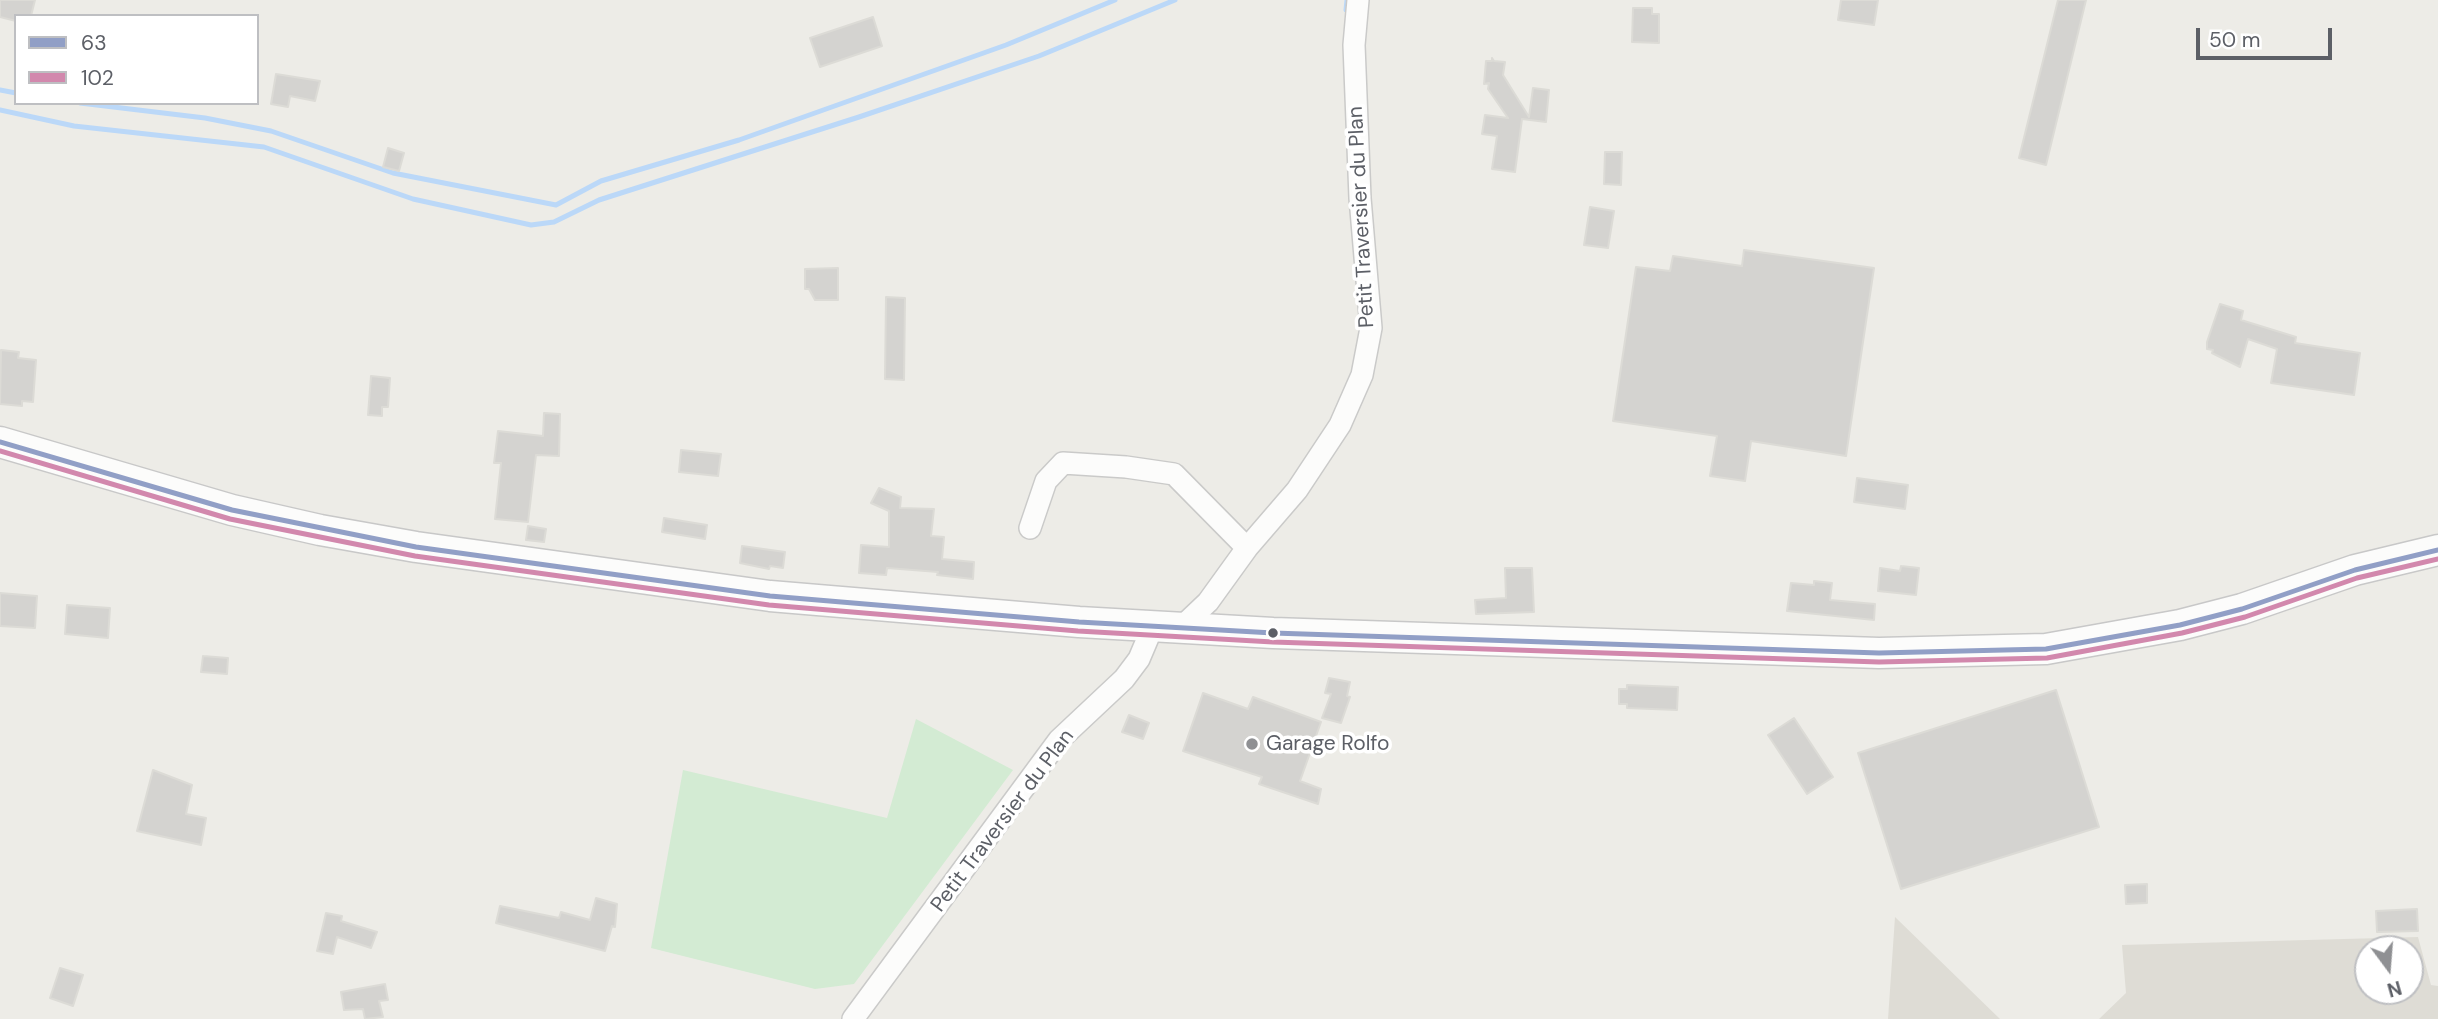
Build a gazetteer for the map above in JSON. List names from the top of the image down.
{
  "streets": {
    "street": ["Petit Traversier du Plan"]
  },
  "places": ["Garage Rolfo"],
  "lines": ["transit line 63", "transit line 102"],
  "legend": ["63", "102"],
  "scale_bar": "50 m",
  "north": "bottom"
}
